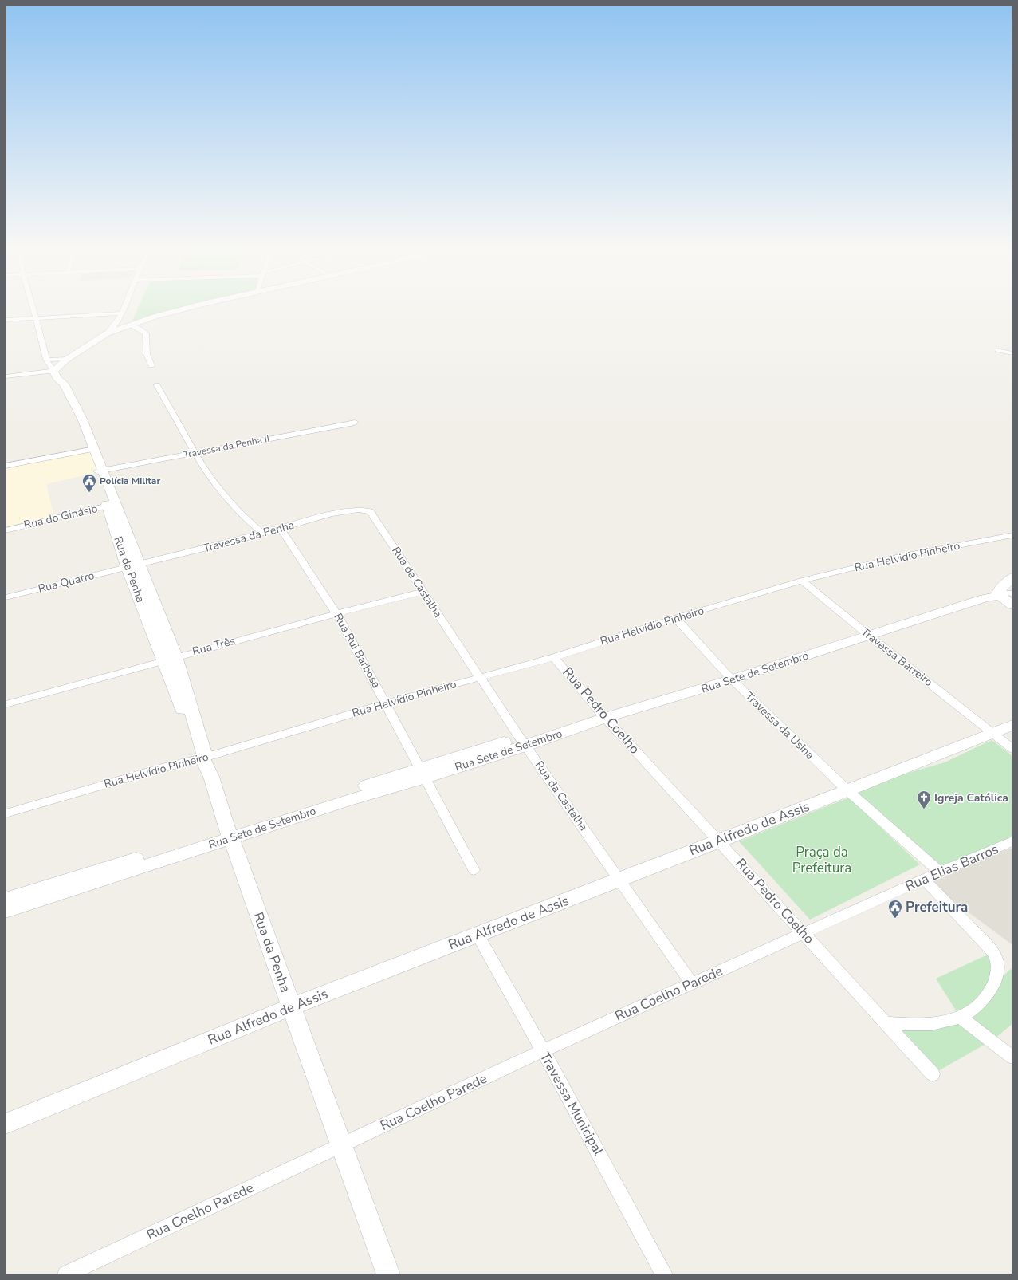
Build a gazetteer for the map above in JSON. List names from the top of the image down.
{
  "streets": {
    "street": [
      "Travessa da Penha II",
      "Rua do Ginásio",
      "Travessa da Penha",
      "Rua Helvidio Pinheiro",
      "Rua da Penha",
      "Rua Quatro",
      "Rua da Castalha",
      "Rua Helvídio Pinheiro",
      "Rua Três",
      "Rua Rui Barbosa",
      "Travessa Barreiro",
      "Rua Sete de Setembro",
      "Rua Pedro Coelho",
      "Travessa da Usina",
      "Rua Alfredo de Assis",
      "Rua Elias Barros",
      "Rua Coelho Parede",
      "Travessa Municipal"
    ]
  },
  "crossings": [
    ["Travessa da Penha II", "Rua da Penha"],
    ["Rua do Ginásio", "Rua da Penha"],
    ["Travessa da Penha", "Rua da Penha"],
    ["Travessa da Penha", "Rua Quatro"],
    ["Travessa da Penha", "Rua da Castalha"],
    ["Travessa da Penha", "Rua Rui Barbosa"],
    ["Rua Helvidio Pinheiro", "Rua Helvídio Pinheiro"],
    ["Rua Helvidio Pinheiro", "Travessa Barreiro"],
    ["Rua da Penha", "Rua Quatro"],
    ["Rua da Penha", "Rua Helvídio Pinheiro"],
    ["Rua da Penha", "Rua Três"],
    ["Rua da Penha", "Rua Sete de Setembro"],
    ["Rua da Penha", "Rua Alfredo de Assis"],
    ["Rua da Penha", "Rua Coelho Parede"],
    ["Rua da Castalha", "Rua Helvídio Pinheiro"],
    ["Rua da Castalha", "Rua Três"],
    ["Rua da Castalha", "Rua Sete de Setembro"],
    ["Rua da Castalha", "Rua Alfredo de Assis"],
    ["Rua da Castalha", "Rua Coelho Parede"],
    ["Rua Helvídio Pinheiro", "Rua Rui Barbosa"],
    ["Rua Helvídio Pinheiro", "Travessa Barreiro"],
    ["Rua Helvídio Pinheiro", "Rua Pedro Coelho"],
    ["Rua Helvídio Pinheiro", "Travessa da Usina"],
    ["Rua Três", "Rua Rui Barbosa"],
    ["Rua Rui Barbosa", "Rua Sete de Setembro"],
    ["Travessa Barreiro", "Rua Sete de Setembro"],
    ["Travessa Barreiro", "Rua Alfredo de Assis"],
    ["Rua Sete de Setembro", "Rua Pedro Coelho"],
    ["Rua Sete de Setembro", "Travessa da Usina"],
    ["Rua Pedro Coelho", "Rua Alfredo de Assis"],
    ["Rua Pedro Coelho", "Rua Elias Barros"],
    ["Rua Pedro Coelho", "Rua Coelho Parede"],
    ["Travessa da Usina", "Rua Alfredo de Assis"],
    ["Travessa da Usina", "Rua Elias Barros"],
    ["Rua Alfredo de Assis", "Travessa Municipal"],
    ["Rua Elias Barros", "Rua Coelho Parede"],
    ["Rua Coelho Parede", "Travessa Municipal"]
  ],
  "parks": ["Praça da Prefeitura"],
  "places": {
    "public building": ["Polícia Militar", "Prefeitura"],
    "church": ["Igreja Católica"]
  }
}
